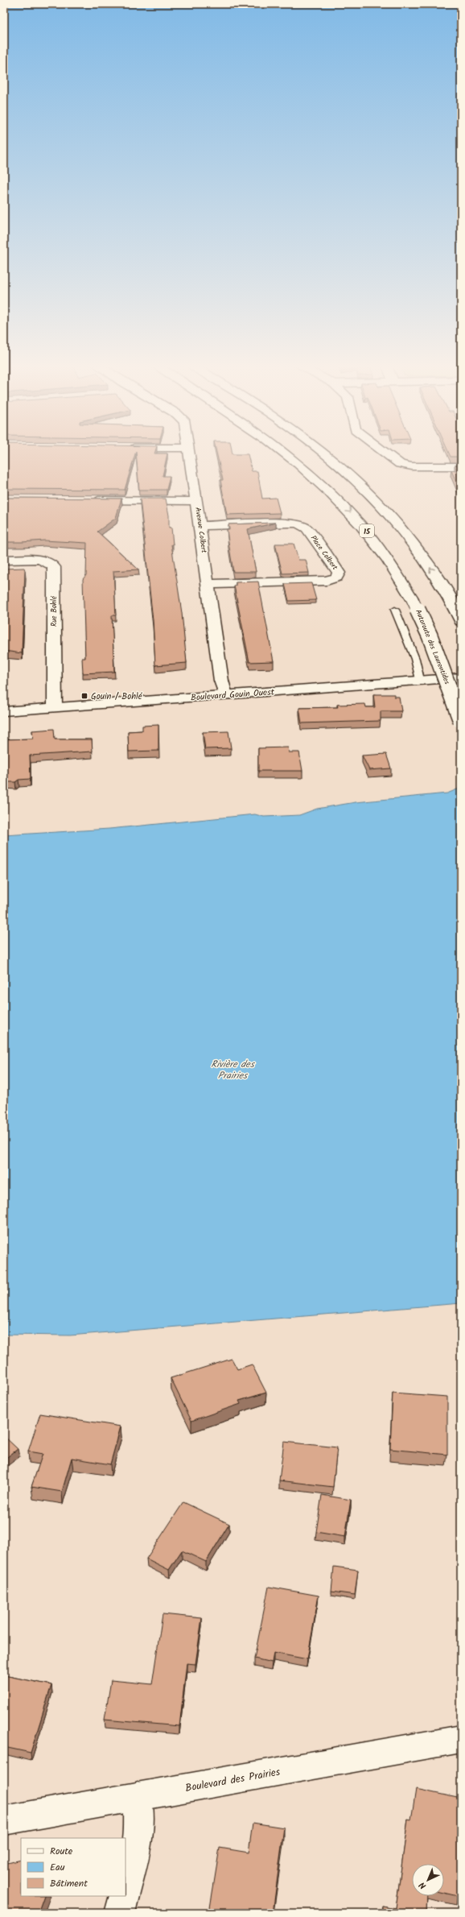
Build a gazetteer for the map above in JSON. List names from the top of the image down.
{
  "streets": {
    "main road": [
      "Avenue Colbert",
      "15",
      "Place Colbert",
      "Rue Bohlé",
      "Autoroute des Laurentides",
      "Boulevard Gouin Ouest",
      "Boulevard des Prairies"
    ]
  },
  "crossings": [
    ["Avenue Colbert", "Place Colbert"],
    ["Avenue Colbert", "Boulevard Gouin Ouest"],
    ["Rue Bohlé", "Boulevard Gouin Ouest"]
  ],
  "water": ["Rivière des Prairies"],
  "places": {
    "transit": ["Gouin / Bohlé"]
  },
  "legend": ["Route", "Eau", "Bâtiment"],
  "north": "bottom left"
}
